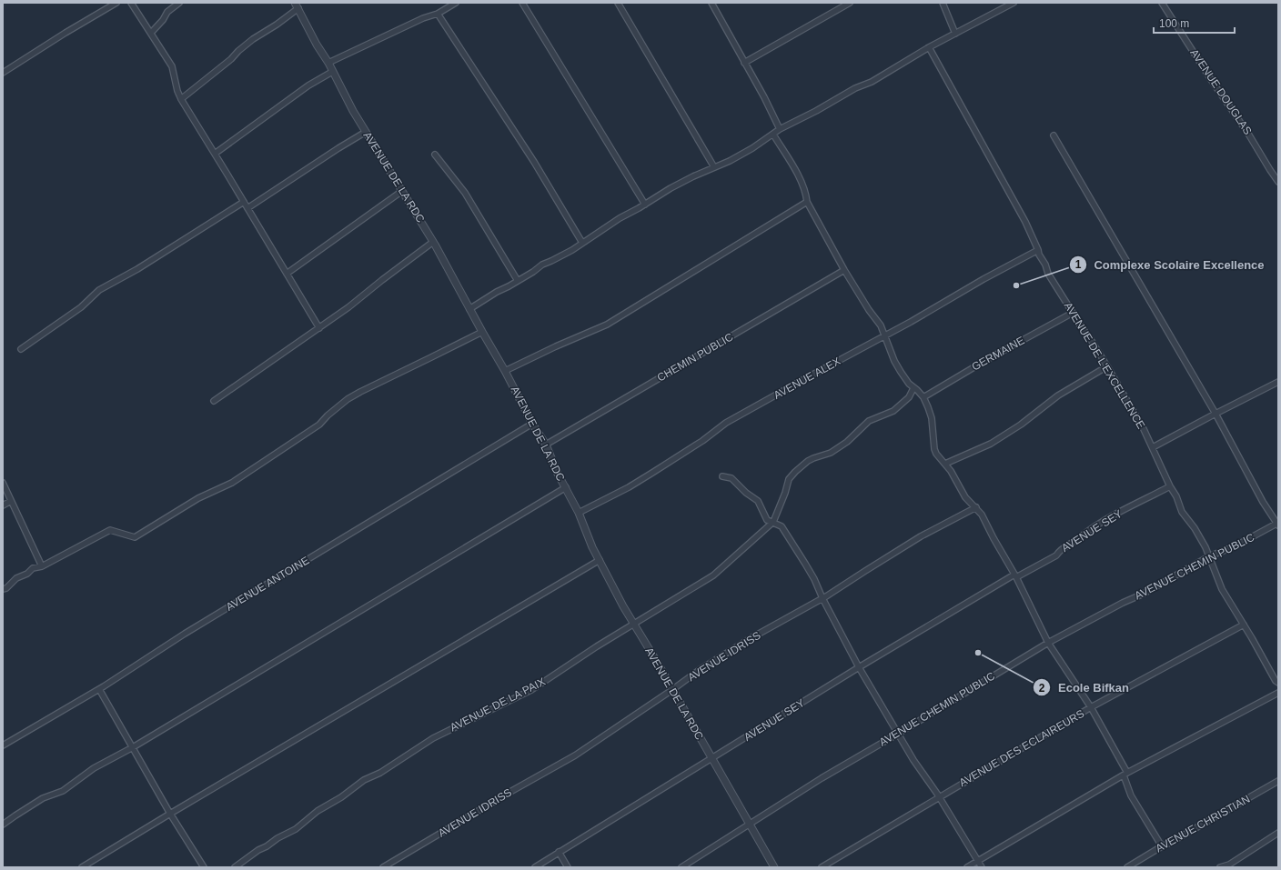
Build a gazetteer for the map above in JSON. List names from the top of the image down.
{
  "streets": {
    "street": [
      "AVENUE DOUGLAS",
      "AVENUE DE LA RDC",
      "GERMAINE",
      "CHEMIN PUBLIC",
      "AVENUE DE L'EXCELLENCE",
      "AVENUE ALEX",
      "AVENUE SEY",
      "AVENUE CHEMIN PUBLIC",
      "AVENUE ANTOINE",
      "AVENUE IDRISS",
      "AVENUE DE LA PAIX",
      "AVENUE DES ECLAIREURS",
      "AVENUE CHRISTIAN"
    ]
  },
  "crossings": [
    ["AVENUE DE LA RDC", "CHEMIN PUBLIC"],
    ["AVENUE DE LA RDC", "AVENUE ALEX"],
    ["AVENUE DE LA RDC", "AVENUE SEY"],
    ["AVENUE DE LA RDC", "AVENUE CHEMIN PUBLIC"],
    ["AVENUE DE LA RDC", "AVENUE ANTOINE"],
    ["AVENUE DE LA RDC", "AVENUE IDRISS"],
    ["AVENUE DE LA RDC", "AVENUE DE LA PAIX"],
    ["GERMAINE", "AVENUE DE L'EXCELLENCE"],
    ["AVENUE DE L'EXCELLENCE", "AVENUE ALEX"],
    ["AVENUE DE L'EXCELLENCE", "AVENUE SEY"],
    ["AVENUE DE L'EXCELLENCE", "AVENUE CHEMIN PUBLIC"],
    ["AVENUE DE L'EXCELLENCE", "AVENUE DES ECLAIREURS"]
  ],
  "places": ["Complexe Scolaire Excellence", "Ecole Bifkan"],
  "scale_bar": "100 m"
}
